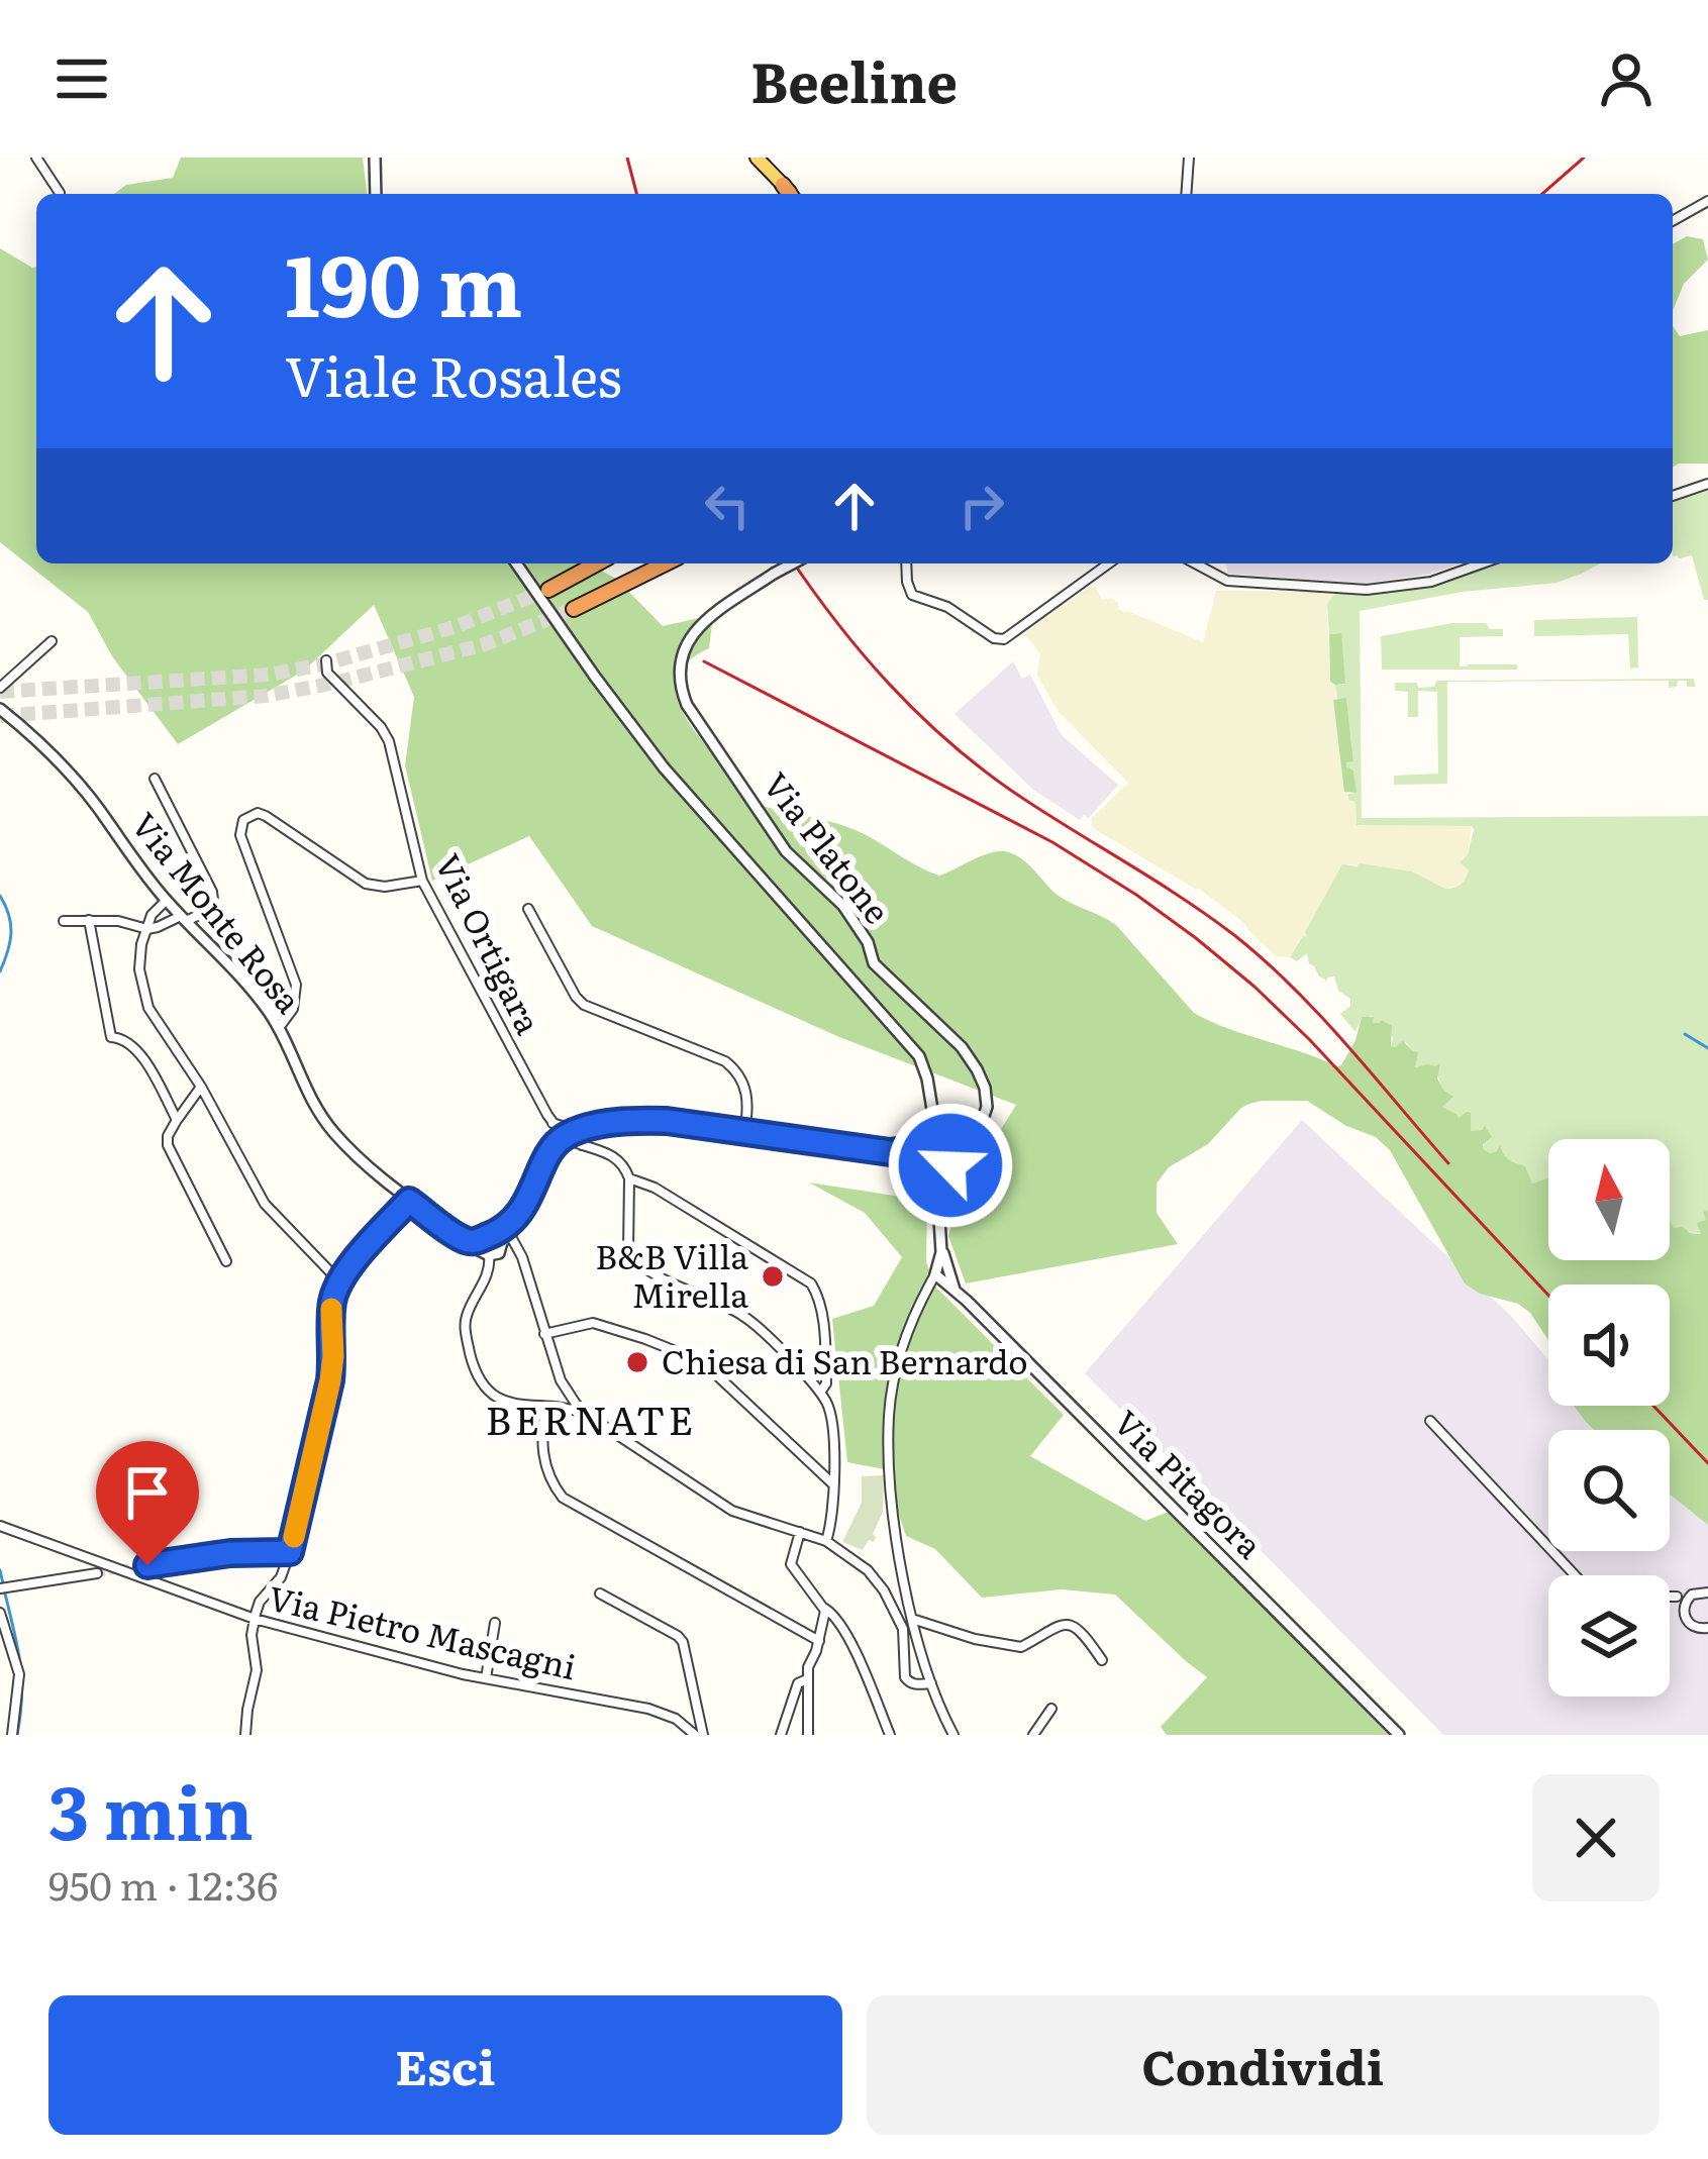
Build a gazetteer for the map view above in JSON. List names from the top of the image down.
{
  "streets": {
    "street": [
      "Via Platone",
      "Via Monte Rosa",
      "Via Ortigara",
      "Via Pitagora",
      "Via Pietro Mascagni"
    ]
  },
  "districts": ["BERNATE"],
  "places": ["B&B Villa Mirella", "Chiesa di San Bernardo"],
  "north": "top",
  "page": {
    "header": "Beeline",
    "turn": ["190 m", "Viale Rosales"],
    "heading": ["3 min", "950 m · 12:36"],
    "buttons": ["Esci", "Condividi"]
  }
}
